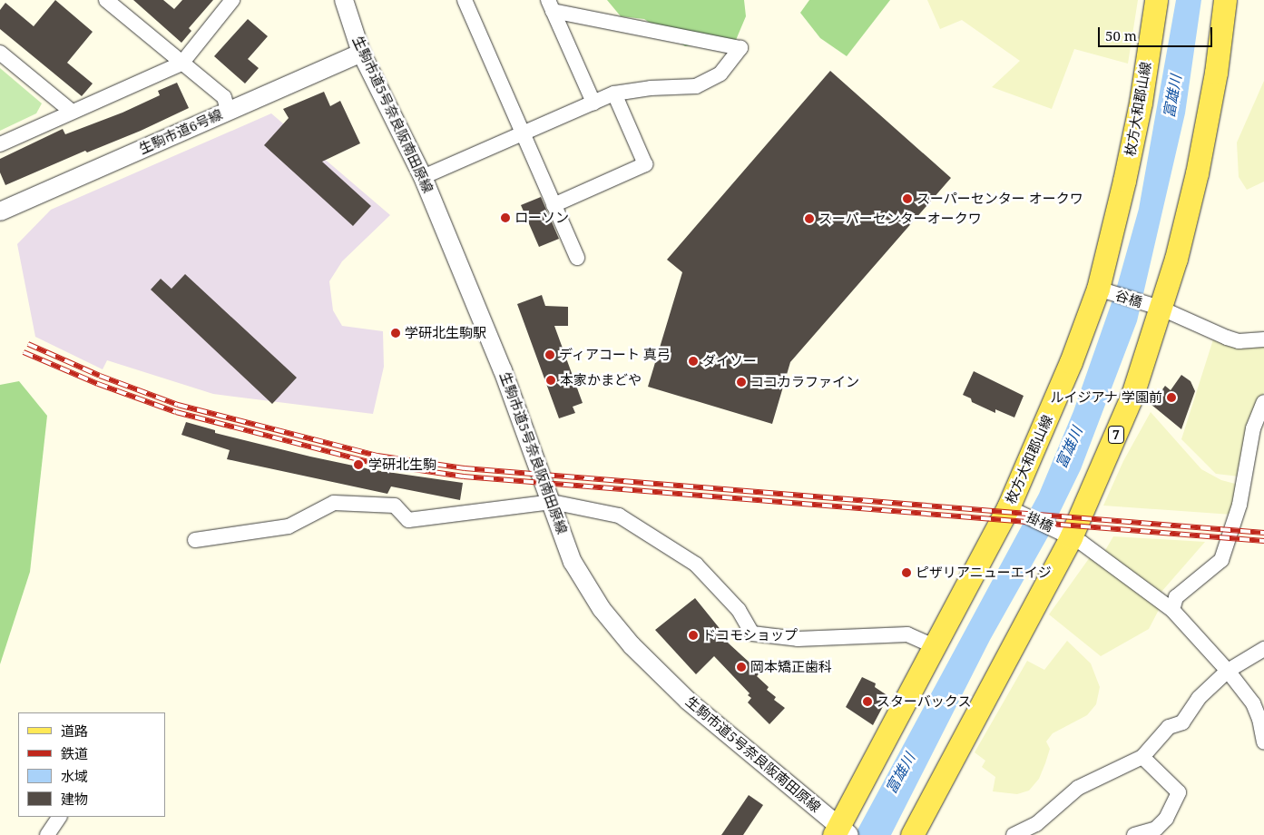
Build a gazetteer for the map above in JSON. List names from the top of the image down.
{
  "streets": {
    "main road": ["枚方大和郡山線", "7"],
    "street": [
      "生駒市道5号奈良阪南田原線",
      "生駒市道6号線",
      "谷橋",
      "掛橋"
    ]
  },
  "crossings": [
    ["枚方大和郡山線", "生駒市道5号奈良阪南田原線"],
    ["枚方大和郡山線", "谷橋"],
    ["枚方大和郡山線", "掛橋"],
    ["生駒市道5号奈良阪南田原線", "生駒市道6号線"],
    ["谷橋", "7"],
    ["7", "掛橋"]
  ],
  "water": ["富雄川"],
  "places": [
    "スーパーセンター オークワ",
    "ローソン",
    "スーパーセンターオークワ",
    "学研北生駒駅",
    "ディアコート 真弓",
    "ダイソー",
    "本家かまどや",
    "ココカラファイン",
    "ルイジアナ 学園前",
    "学研北生駒",
    "ピザリアニューエイジ",
    "ドコモショップ",
    "岡本矯正歯科",
    "スターバックス"
  ],
  "legend": [
    "道路",
    "鉄道",
    "水域",
    "建物"
  ],
  "scale_bar": "50 m"
}
